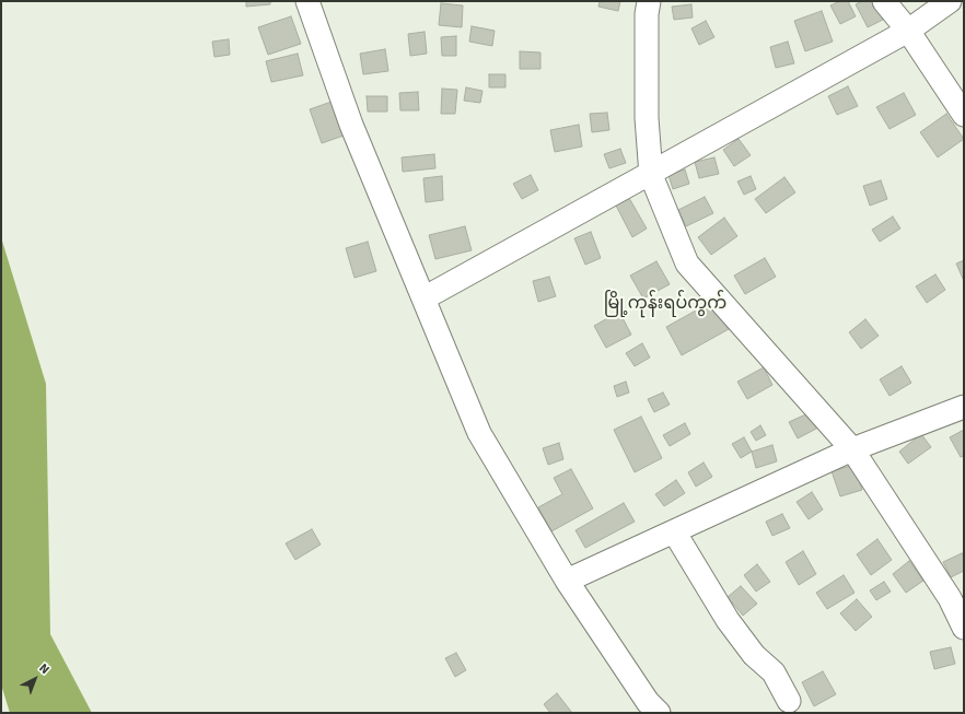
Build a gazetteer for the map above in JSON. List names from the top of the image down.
{
  "districts": ["မြို့ကုန်းရပ်ကွက်"],
  "north": "top right"
}
